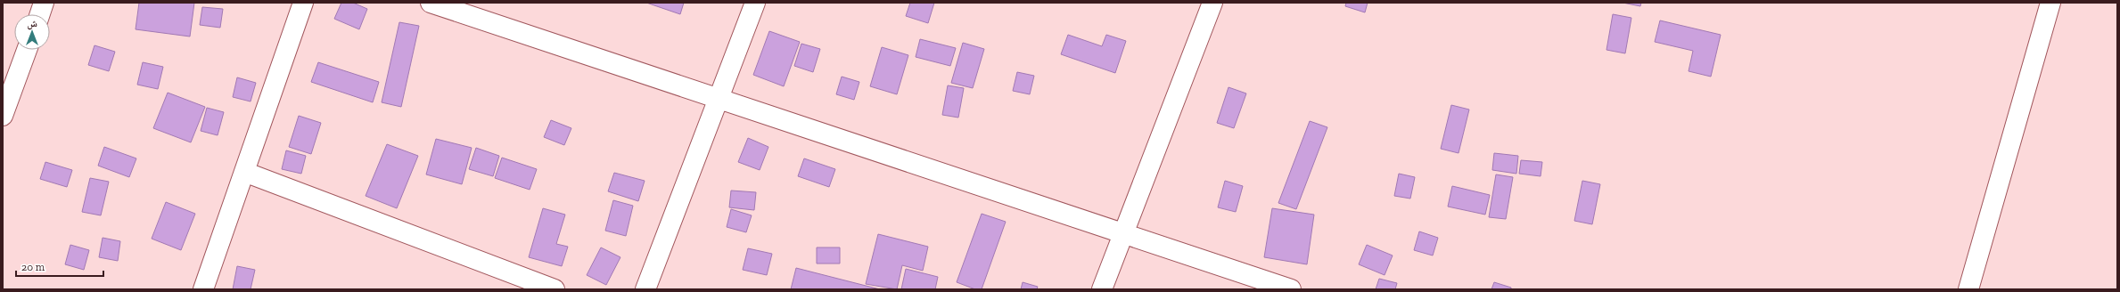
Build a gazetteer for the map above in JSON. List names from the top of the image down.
{
  "scale_bar": "20 m",
  "north": "top"
}
